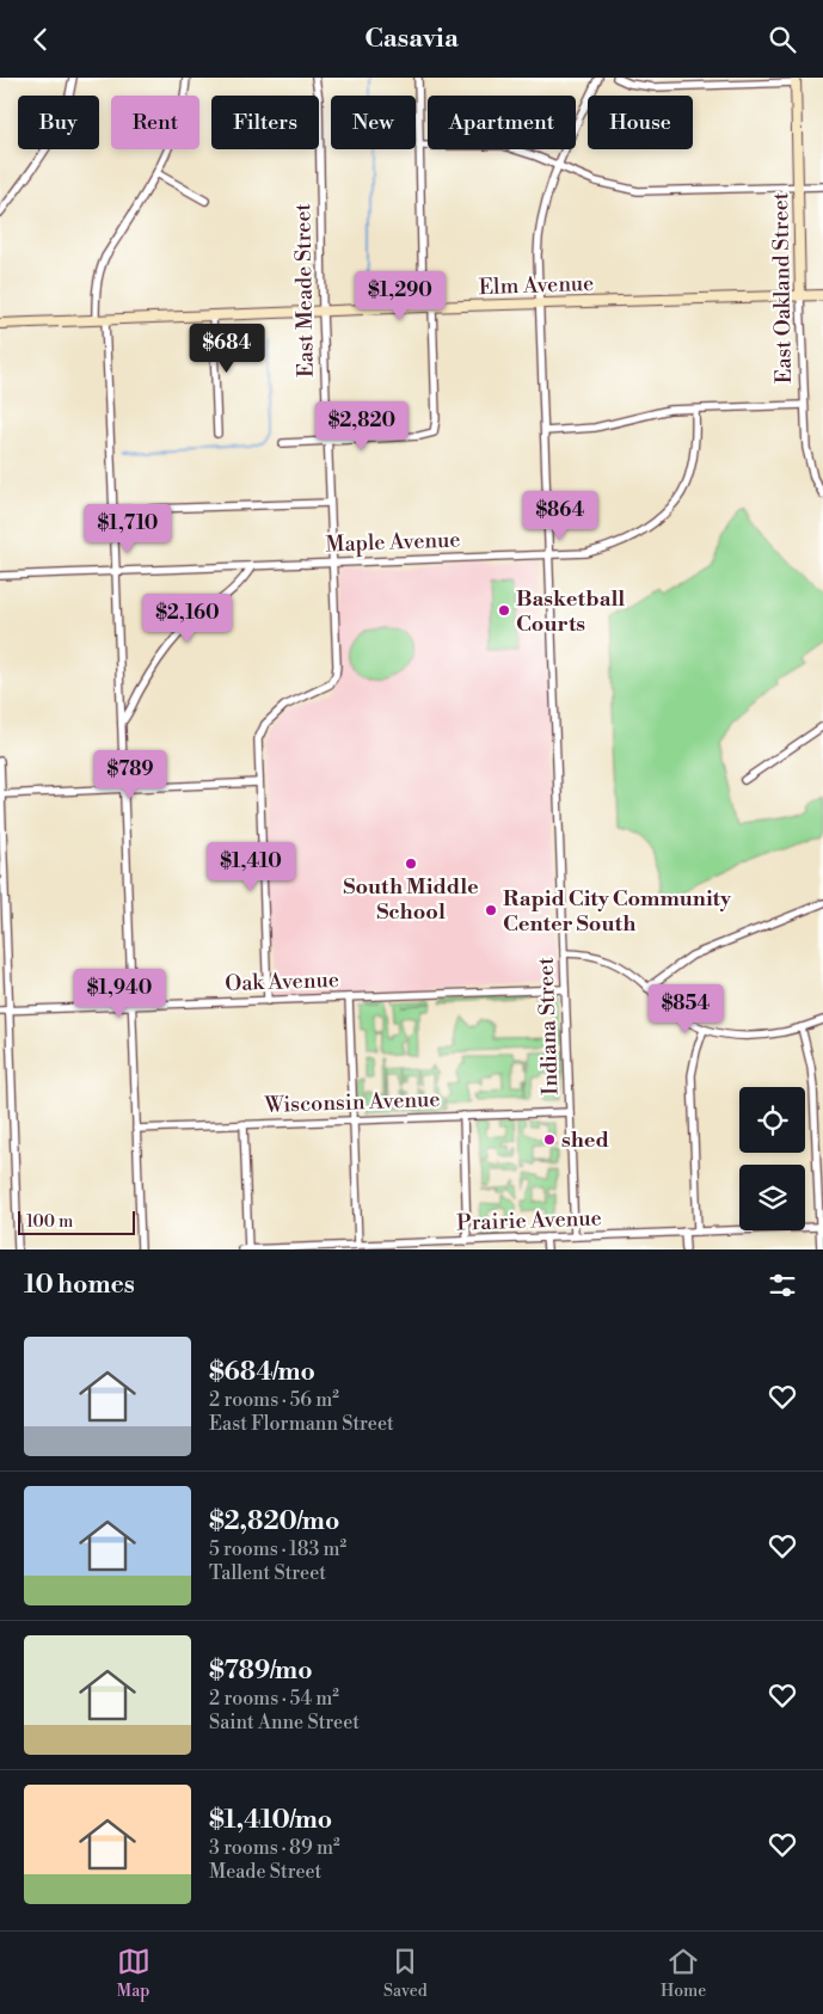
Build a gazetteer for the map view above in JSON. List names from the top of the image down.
{
  "streets": {
    "street": [
      "Elm Avenue",
      "East Oakland Street",
      "East Meade Street",
      "Maple Avenue",
      "Oak Avenue",
      "Indiana Street",
      "Wisconsin Avenue",
      "Prairie Avenue"
    ]
  },
  "crossings": [
    ["Elm Avenue", "East Oakland Street"],
    ["Elm Avenue", "East Meade Street"],
    ["Elm Avenue", "Indiana Street"],
    ["East Meade Street", "Maple Avenue"],
    ["East Meade Street", "Oak Avenue"],
    ["Maple Avenue", "Indiana Street"],
    ["Oak Avenue", "Indiana Street"],
    ["Indiana Street", "Wisconsin Avenue"],
    ["Indiana Street", "Prairie Avenue"]
  ],
  "places": [
    "Basketball Courts",
    "South Middle School",
    "Rapid City Community Center South",
    "shed"
  ],
  "scale_bar": "100 m",
  "page": {
    "header": "Casavia",
    "chip": [
      "Buy",
      "Rent",
      "Filters",
      "New",
      "Apartment",
      "House"
    ],
    "price": [
      "$1,290",
      "$684",
      "$2,820",
      "$864",
      "$1,710",
      "$2,160",
      "$789",
      "$1,410",
      "$1,940",
      "$854"
    ],
    "scale": "100 m",
    "heading": "10 homes",
    "list": [
      {
        "name": "$684/mo",
        "note": "2 rooms · 56 m² · East Flormann Street"
      },
      {
        "name": "$2,820/mo",
        "note": "5 rooms · 183 m² · Tallent Street"
      },
      {
        "name": "$789/mo",
        "note": "2 rooms · 54 m² · Saint Anne Street"
      },
      {
        "name": "$1,410/mo",
        "note": "3 rooms · 89 m² · Meade Street"
      }
    ],
    "tabs": ["Map", "Saved", "Home"]
  }
}
